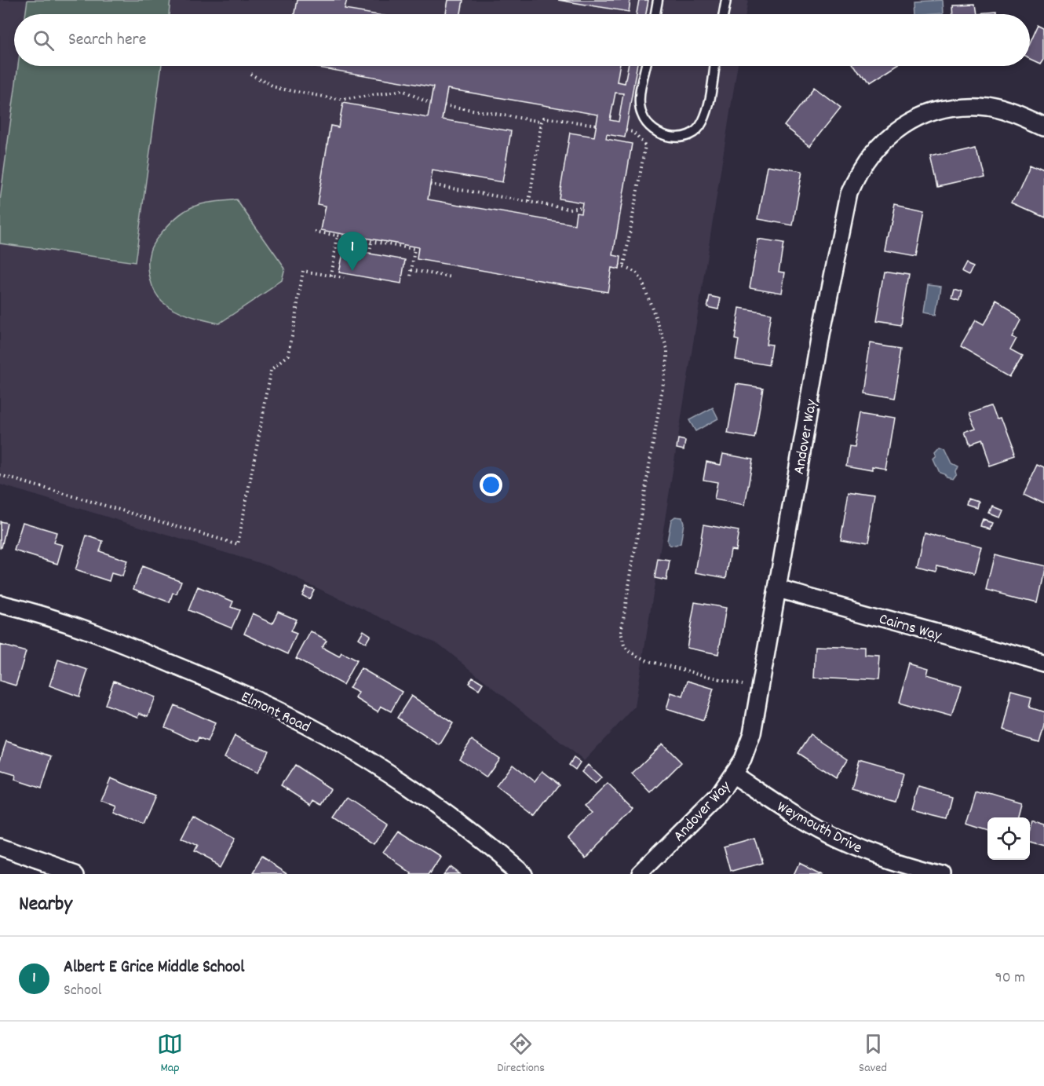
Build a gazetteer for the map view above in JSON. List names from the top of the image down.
{
  "streets": {
    "street": [
      "Andover Way",
      "Cairns Way",
      "Elmont Road",
      "Weymouth Drive"
    ]
  },
  "crossings": [
    ["Andover Way", "Cairns Way"],
    ["Andover Way", "Weymouth Drive"]
  ],
  "page": {
    "search": "Search here",
    "pins": "1",
    "heading": "Nearby",
    "list": [
      {
        "mark": "1",
        "name": "Albert E Grice Middle School",
        "note": "School",
        "value": "90 m"
      }
    ],
    "nav": ["Map", "Directions", "Saved"]
  }
}
